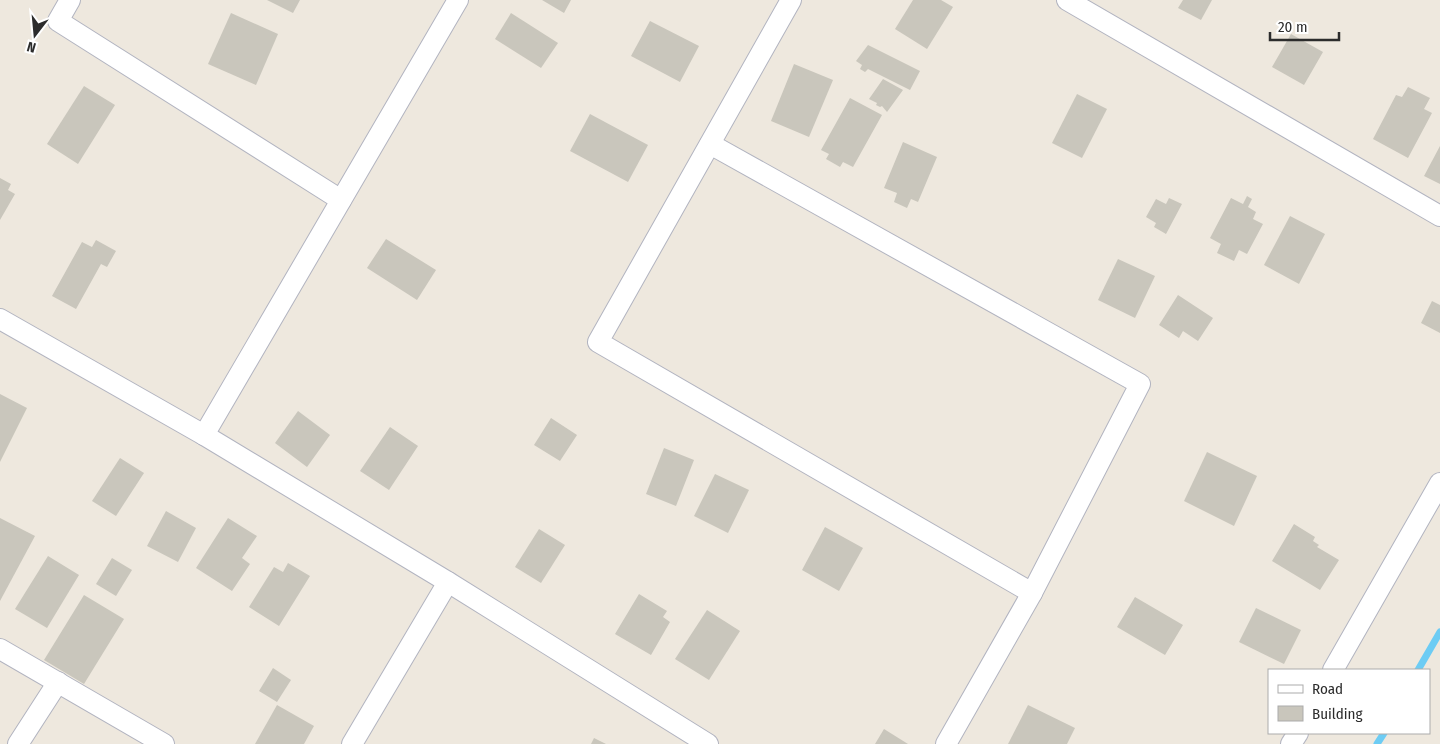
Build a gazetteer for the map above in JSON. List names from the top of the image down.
{
  "legend": ["Road", "Building"],
  "scale_bar": "20 m",
  "north": "bottom"
}
